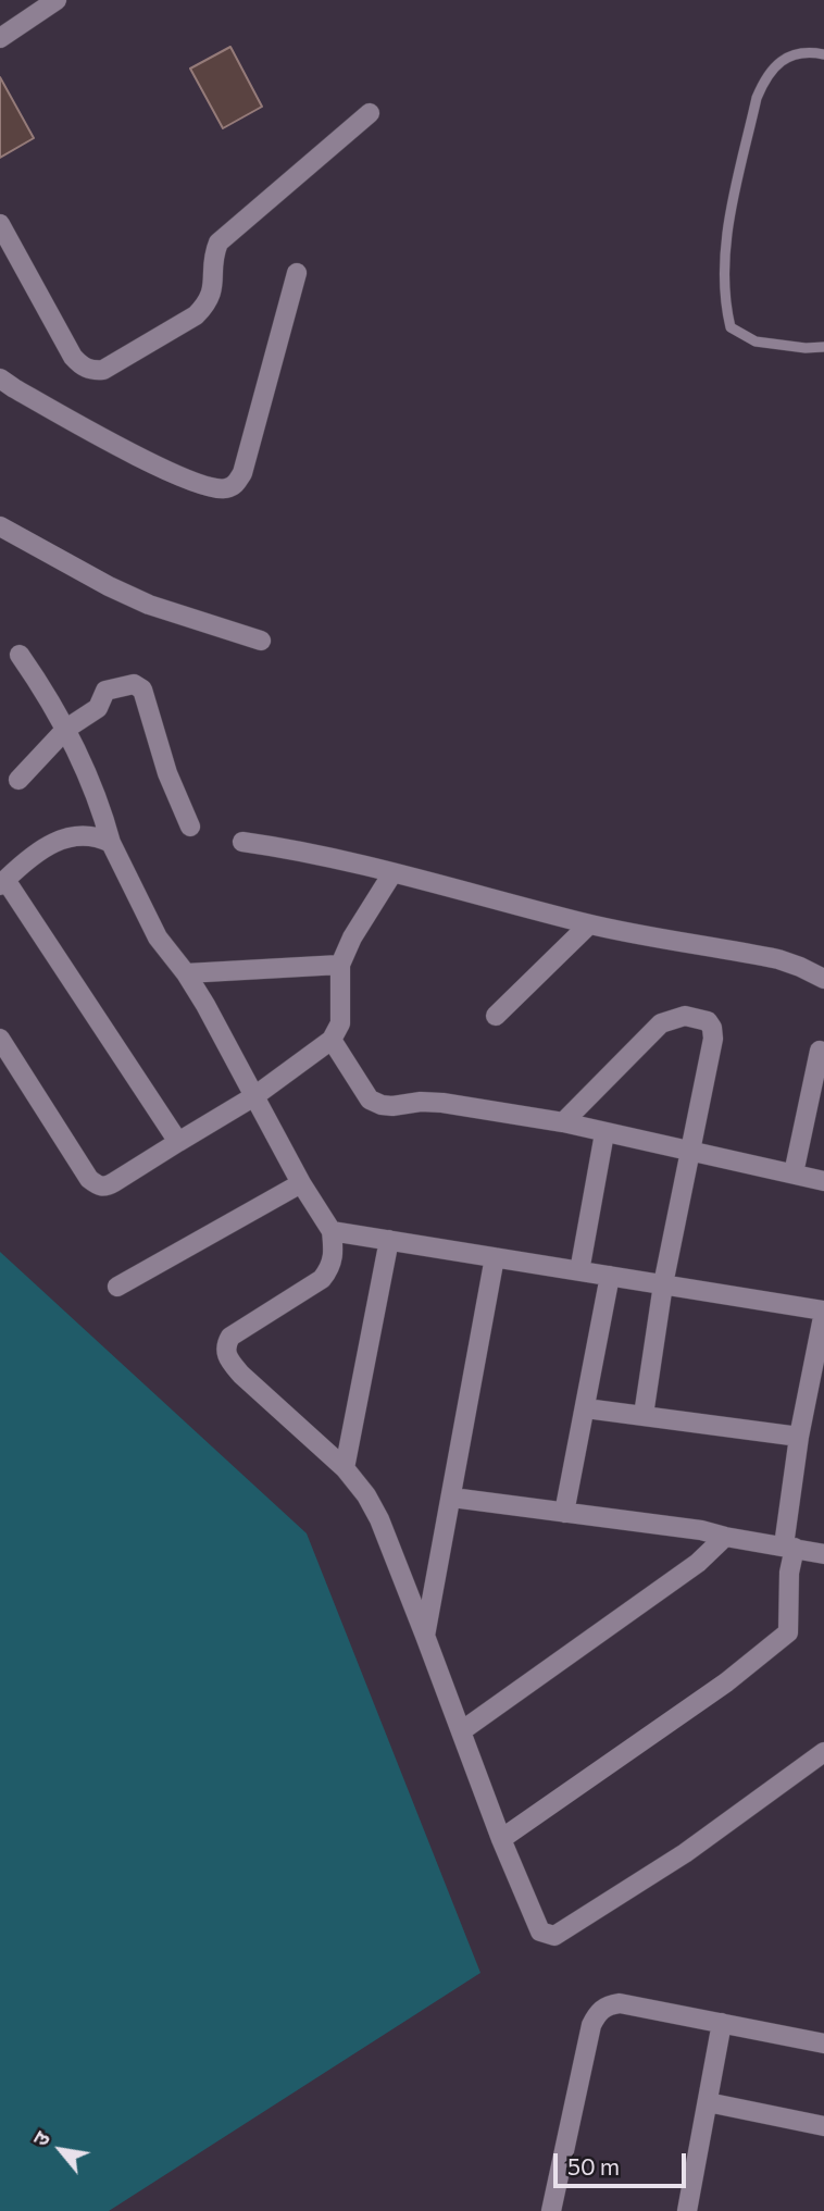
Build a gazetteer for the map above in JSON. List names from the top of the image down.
{
  "scale_bar": "50 m",
  "north": "top left"
}
